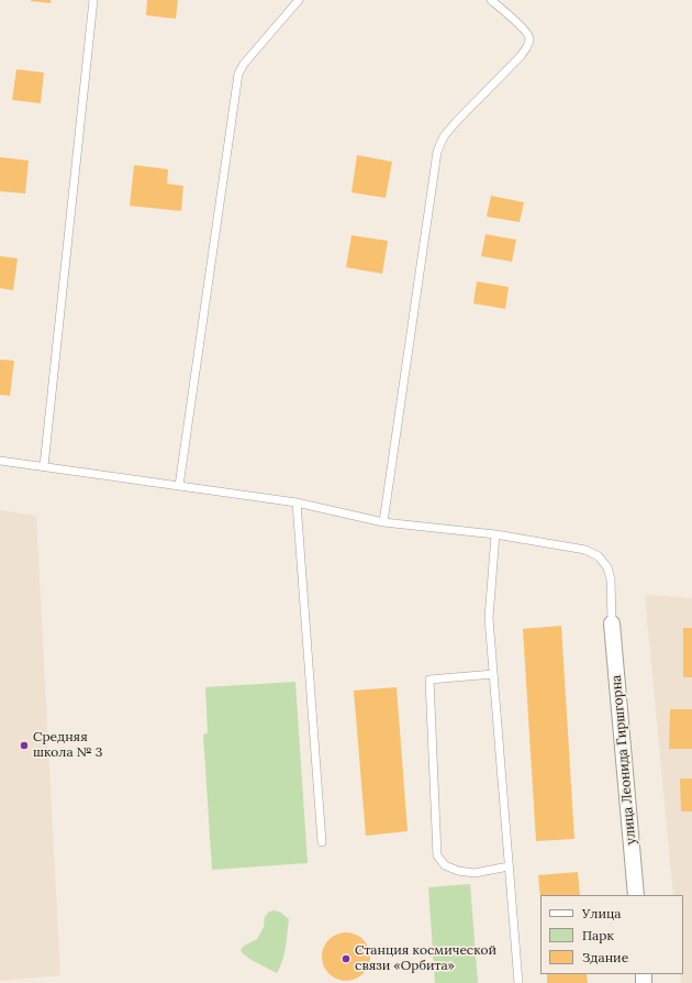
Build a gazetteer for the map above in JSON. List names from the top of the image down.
{
  "streets": {
    "street": ["улица Леонида Гиршгорна"]
  },
  "places": ["Средняя школа № 3", "Станция космической связи «Орбита»"],
  "legend": ["Улица", "Парк", "Здание"]
}
